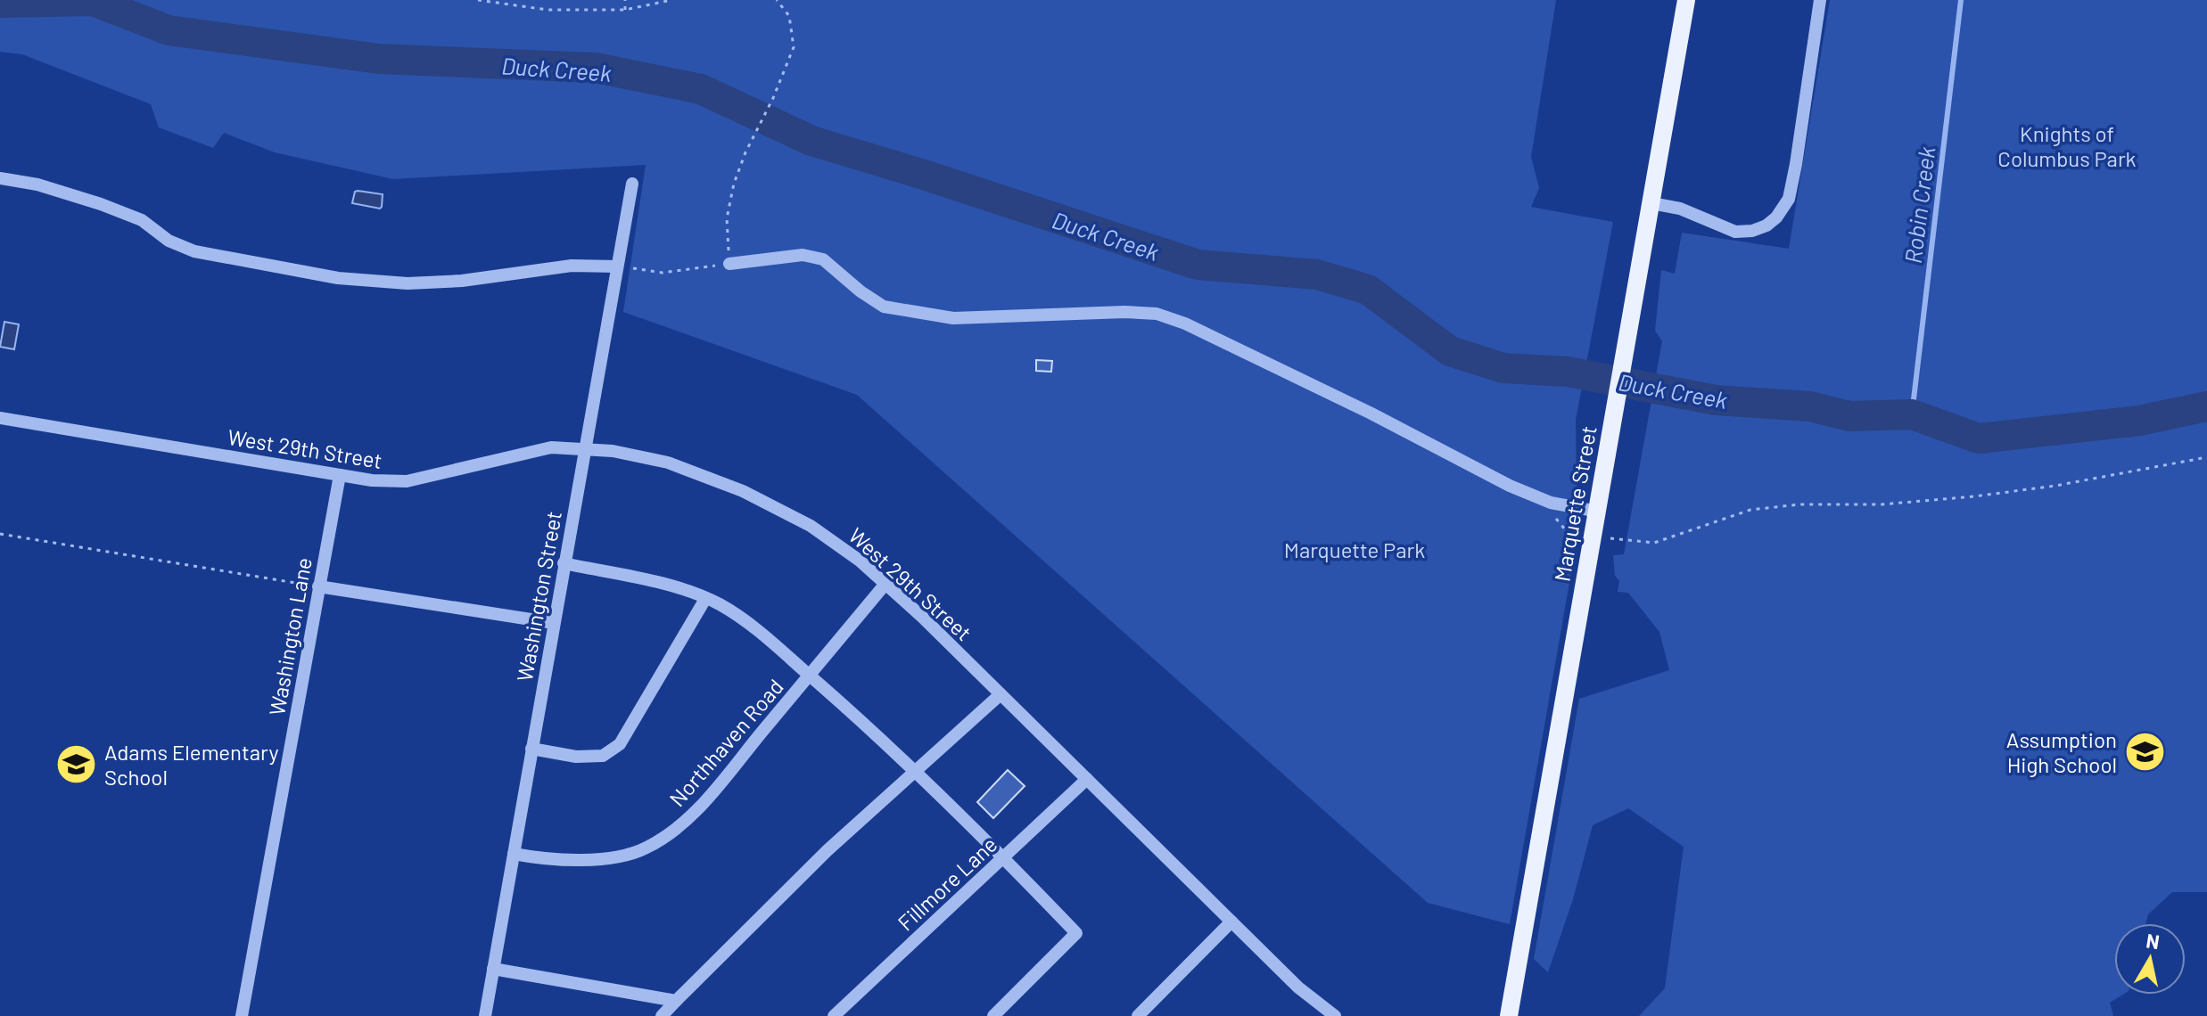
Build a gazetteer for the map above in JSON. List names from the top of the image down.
{
  "streets": {
    "main road": ["Marquette Street"],
    "street": [
      "West 29th Street",
      "Washington Street",
      "Washington Lane",
      "Northhaven Road",
      "Fillmore Lane"
    ]
  },
  "crossings": [
    ["West 29th Street", "Washington Street"],
    ["West 29th Street", "Washington Lane"],
    ["West 29th Street", "Northhaven Road"],
    ["West 29th Street", "Fillmore Lane"],
    ["Washington Street", "Northhaven Road"]
  ],
  "water": ["Duck Creek", "Robin Creek"],
  "parks": ["Knights of Columbus Park", "Marquette Park"],
  "places": {
    "school or university": ["Assumption High School", "Adams Elementary School"]
  },
  "north": "top"
}
